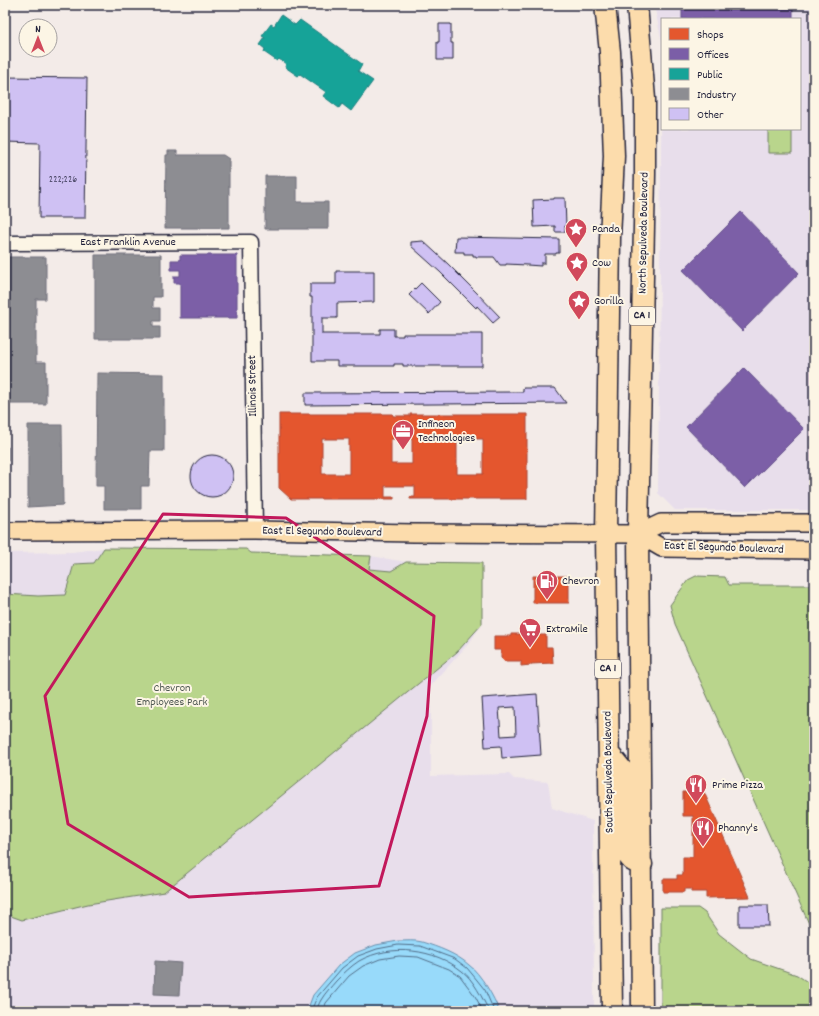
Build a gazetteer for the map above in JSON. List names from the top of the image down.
{
  "streets": {
    "highway": ["North Sepulveda Boulevard", "CA 1", "South Sepulveda Boulevard"],
    "main road": ["East El Segundo Boulevard"],
    "street": ["East Franklin Avenue", "Illinois Street"]
  },
  "crossings": [
    ["North Sepulveda Boulevard", "CA 1"],
    ["North Sepulveda Boulevard", "East El Segundo Boulevard"],
    ["East Franklin Avenue", "Illinois Street"],
    ["CA 1", "East El Segundo Boulevard"],
    ["CA 1", "South Sepulveda Boulevard"],
    ["Illinois Street", "East El Segundo Boulevard"],
    ["East El Segundo Boulevard", "South Sepulveda Boulevard"]
  ],
  "parks": ["Chevron Employees Park"],
  "places": {
    "place": ["Panda", "Cow", "Gorilla"],
    "office": ["Infineon Technologies"],
    "fuel station": ["Chevron"],
    "supermarket": ["ExtraMile"],
    "restaurant": ["Prime Pizza", "Phanny's"]
  },
  "house_numbers": ["222;226"],
  "legend": [
    "Shops",
    "Offices",
    "Public",
    "Industry",
    "Other"
  ],
  "north": "top"
}
